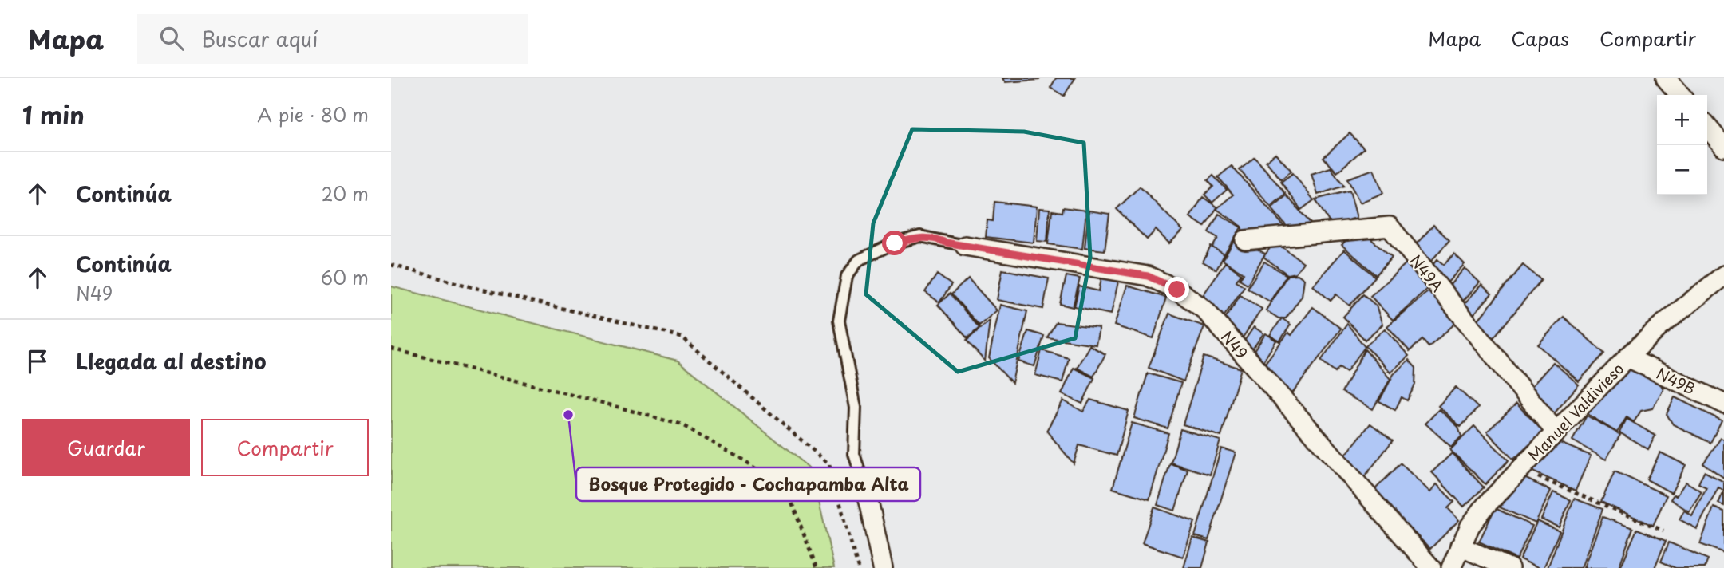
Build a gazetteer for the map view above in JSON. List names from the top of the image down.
{
  "streets": {
    "street": [
      "N49A",
      "N49",
      "N49B",
      "Manuel Valdivieso"
    ]
  },
  "crossings": [
    ["N49A", "Manuel Valdivieso"],
    ["N49B", "Manuel Valdivieso"]
  ],
  "places": ["Bosque Protegido - Cochapamba Alta"],
  "page": {
    "header": "Mapa",
    "search": "Buscar aquí",
    "nav": ["Mapa", "Capas", "Compartir"],
    "heading": ["1 min", "A pie · 80 m"],
    "map_buttons": ["+", "−"],
    "list": [
      ["Continúa", "20 m"],
      ["Continúa", "N49", "60 m"],
      "Llegada al destino"
    ],
    "buttons": ["Guardar", "Compartir"]
  }
}
